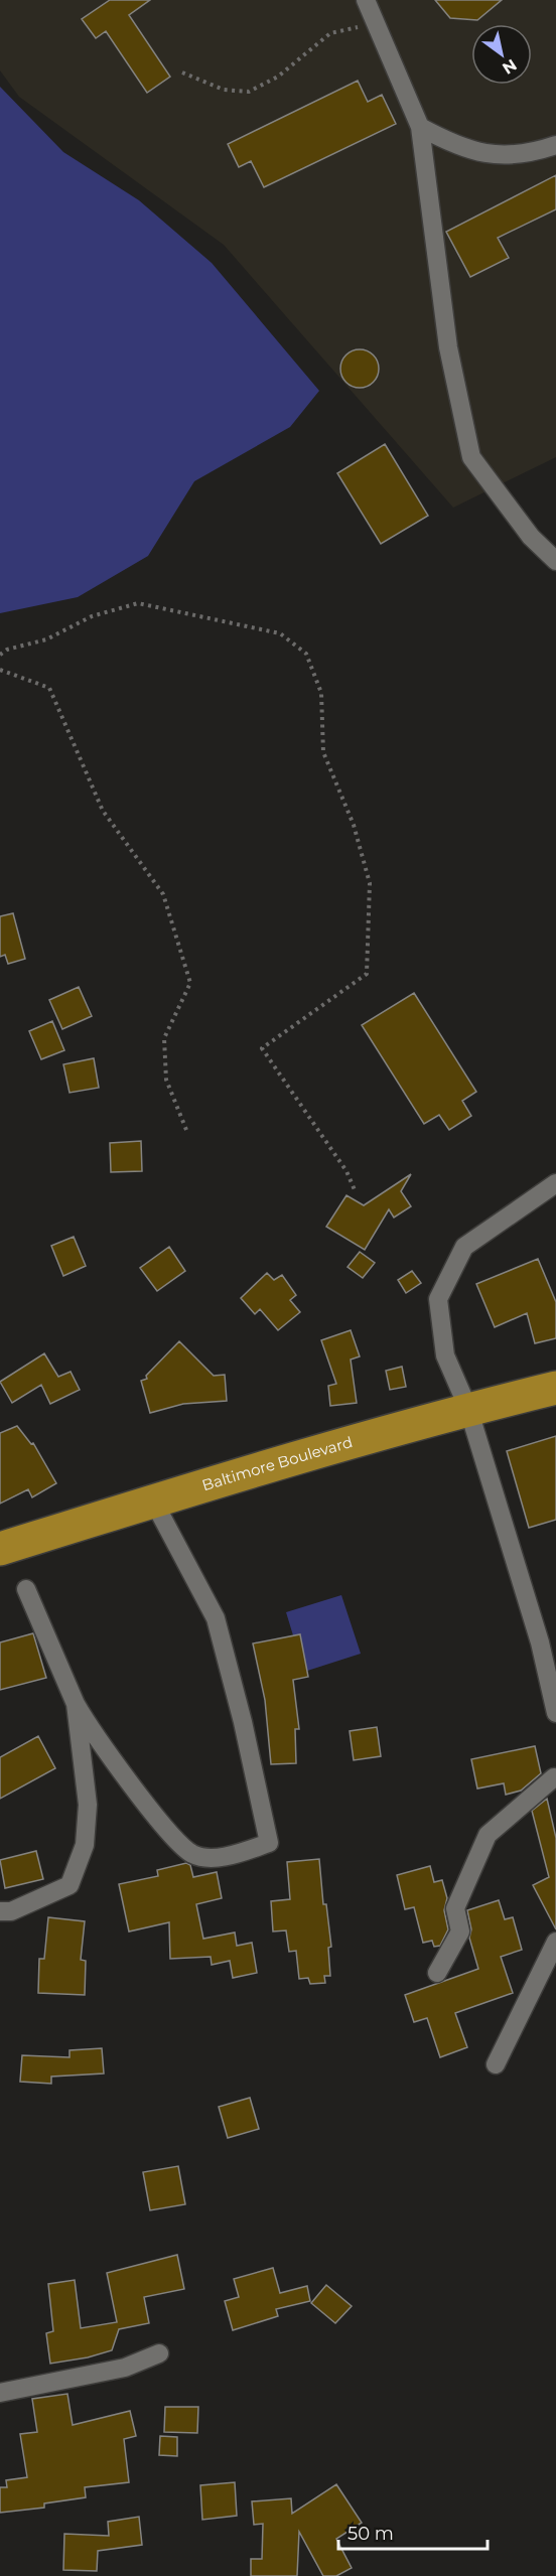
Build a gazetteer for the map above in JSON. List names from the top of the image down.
{
  "streets": {
    "highway": ["Baltimore Boulevard"]
  },
  "scale_bar": "50 m",
  "north": "bottom right"
}
